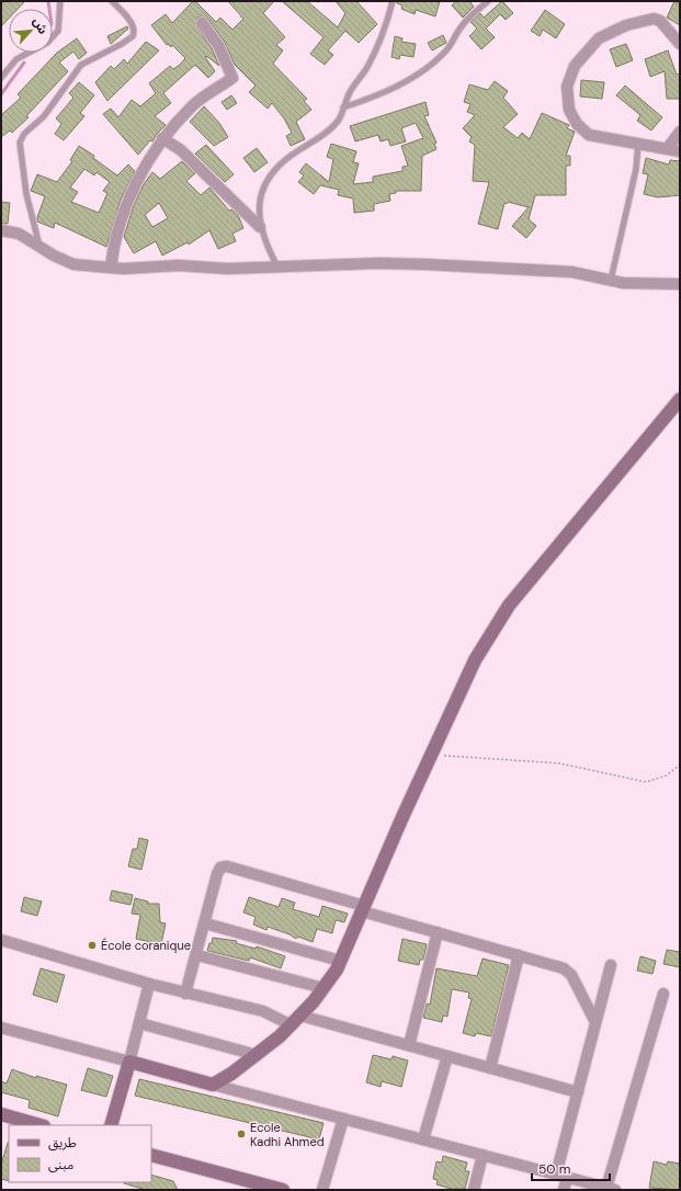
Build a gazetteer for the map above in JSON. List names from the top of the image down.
{
  "places": ["École coranique", "Ecole Kadhi Ahmed"],
  "legend": ["طريق", "مبنى"],
  "scale_bar": "50 m",
  "north": "top right"
}
